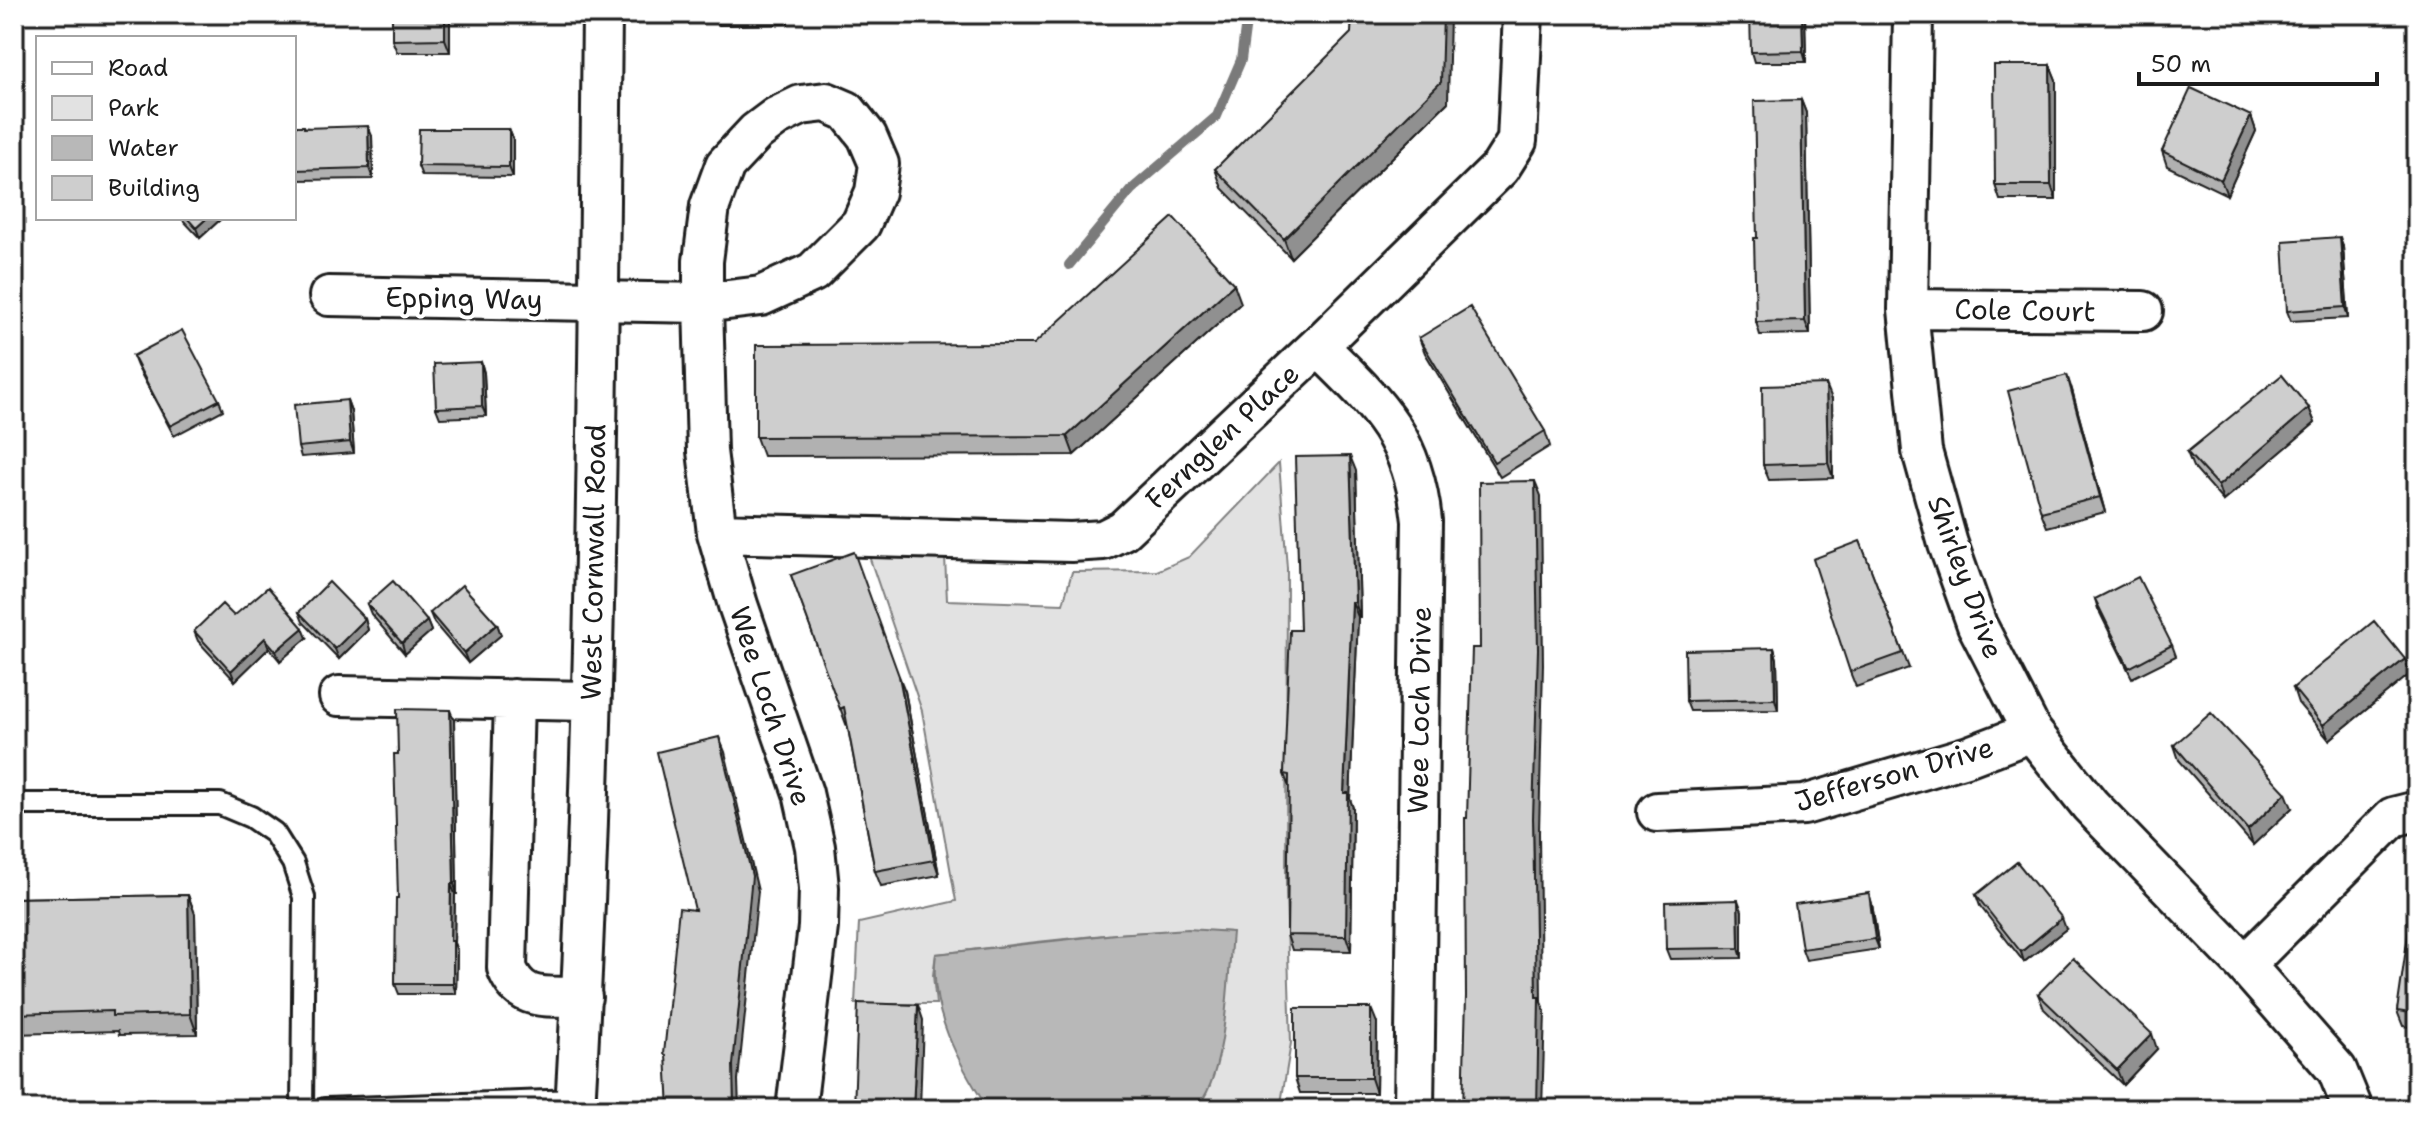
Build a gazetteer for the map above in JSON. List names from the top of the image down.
{
  "streets": {
    "street": [
      "Epping Way",
      "Cole Court",
      "Fernglen Place",
      "West Cornwall Road",
      "Shirley Drive",
      "Wee Loch Drive",
      "Jefferson Drive"
    ]
  },
  "crossings": [
    ["Epping Way", "West Cornwall Road"],
    ["Epping Way", "Wee Loch Drive"],
    ["Cole Court", "Shirley Drive"],
    ["Fernglen Place", "Wee Loch Drive"],
    ["Shirley Drive", "Jefferson Drive"]
  ],
  "legend": [
    "Road",
    "Park",
    "Water",
    "Building"
  ],
  "scale_bar": "50 m"
}
